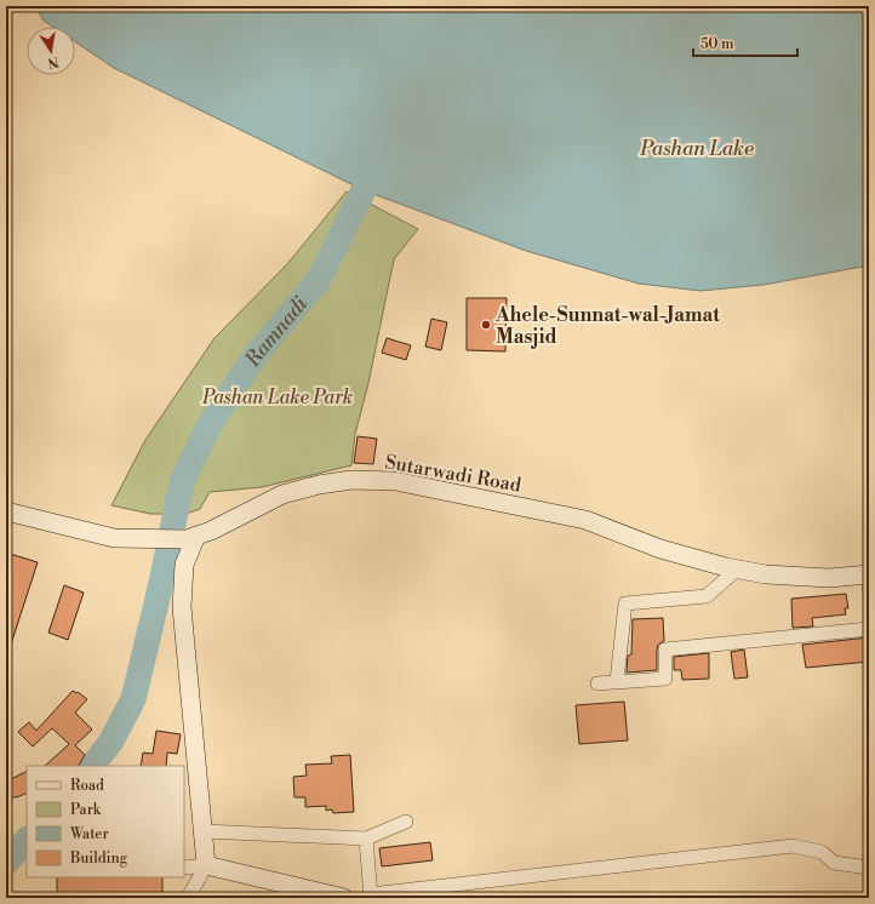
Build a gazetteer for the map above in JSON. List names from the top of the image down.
{
  "streets": {
    "street": ["Sutarwadi Road"]
  },
  "water": ["Pashan Lake", "Ramnadi"],
  "parks": ["Pashan Lake Park"],
  "places": ["Ahele-Sunnat-wal-Jamat Masjid"],
  "legend": [
    "Road",
    "Park",
    "Water",
    "Building"
  ],
  "scale_bar": "50 m",
  "north": "bottom"
}
